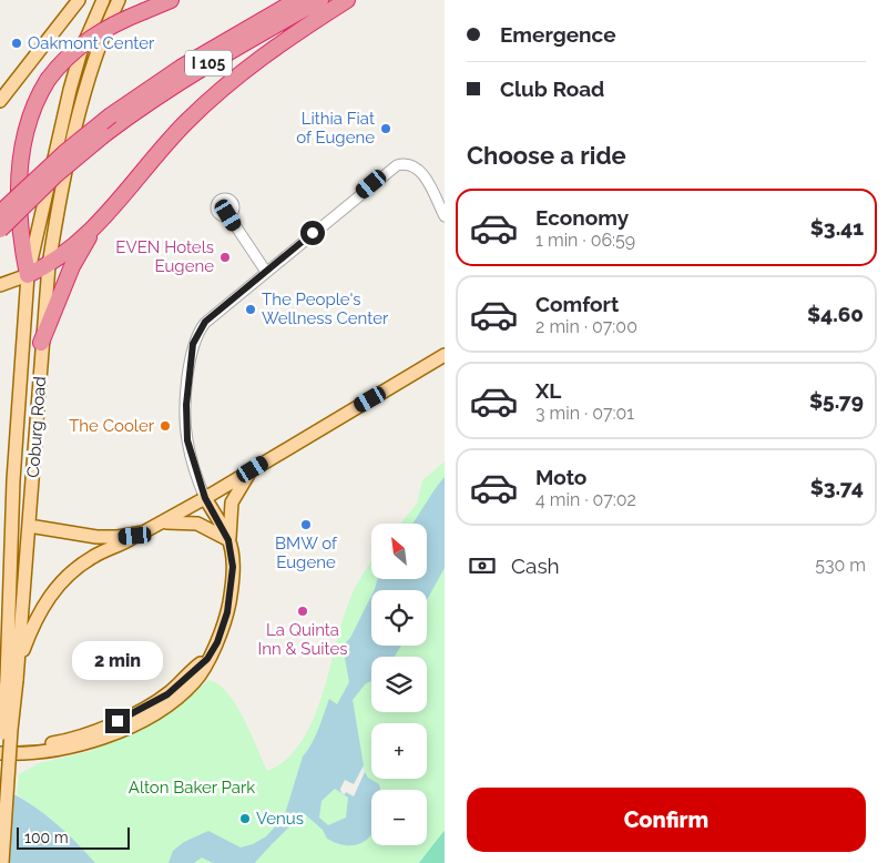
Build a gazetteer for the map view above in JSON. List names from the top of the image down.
{
  "streets": {
    "highway": ["I 105"],
    "main road": ["Coburg Road"]
  },
  "parks": ["Alton Baker Park"],
  "places": [
    "Oakmont Center",
    "Lithia Fiat of Eugene",
    "EVEN Hotels Eugene",
    "The People's Wellness Center",
    "The Cooler",
    "BMW of Eugene",
    "La Quinta Inn & Suites",
    "Venus"
  ],
  "scale_bar": "100 m",
  "north": "top left",
  "page": {
    "banner": ["Emergence", "Club Road"],
    "heading": "Choose a ride",
    "list": [
      {
        "name": "Economy",
        "note": "1 min · 06:59",
        "value": "$3.41"
      },
      {
        "name": "Comfort",
        "note": "2 min · 07:00",
        "value": "$4.60"
      },
      {
        "name": "XL",
        "note": "3 min · 07:01",
        "value": "$5.79"
      },
      {
        "name": "Moto",
        "note": "4 min · 07:02",
        "value": "$3.74"
      }
    ],
    "map_buttons": ["+", "−"],
    "pay": ["Cash", "530 m"],
    "bubble": "2 min",
    "buttons": "Confirm",
    "scale": "100 m"
  }
}
